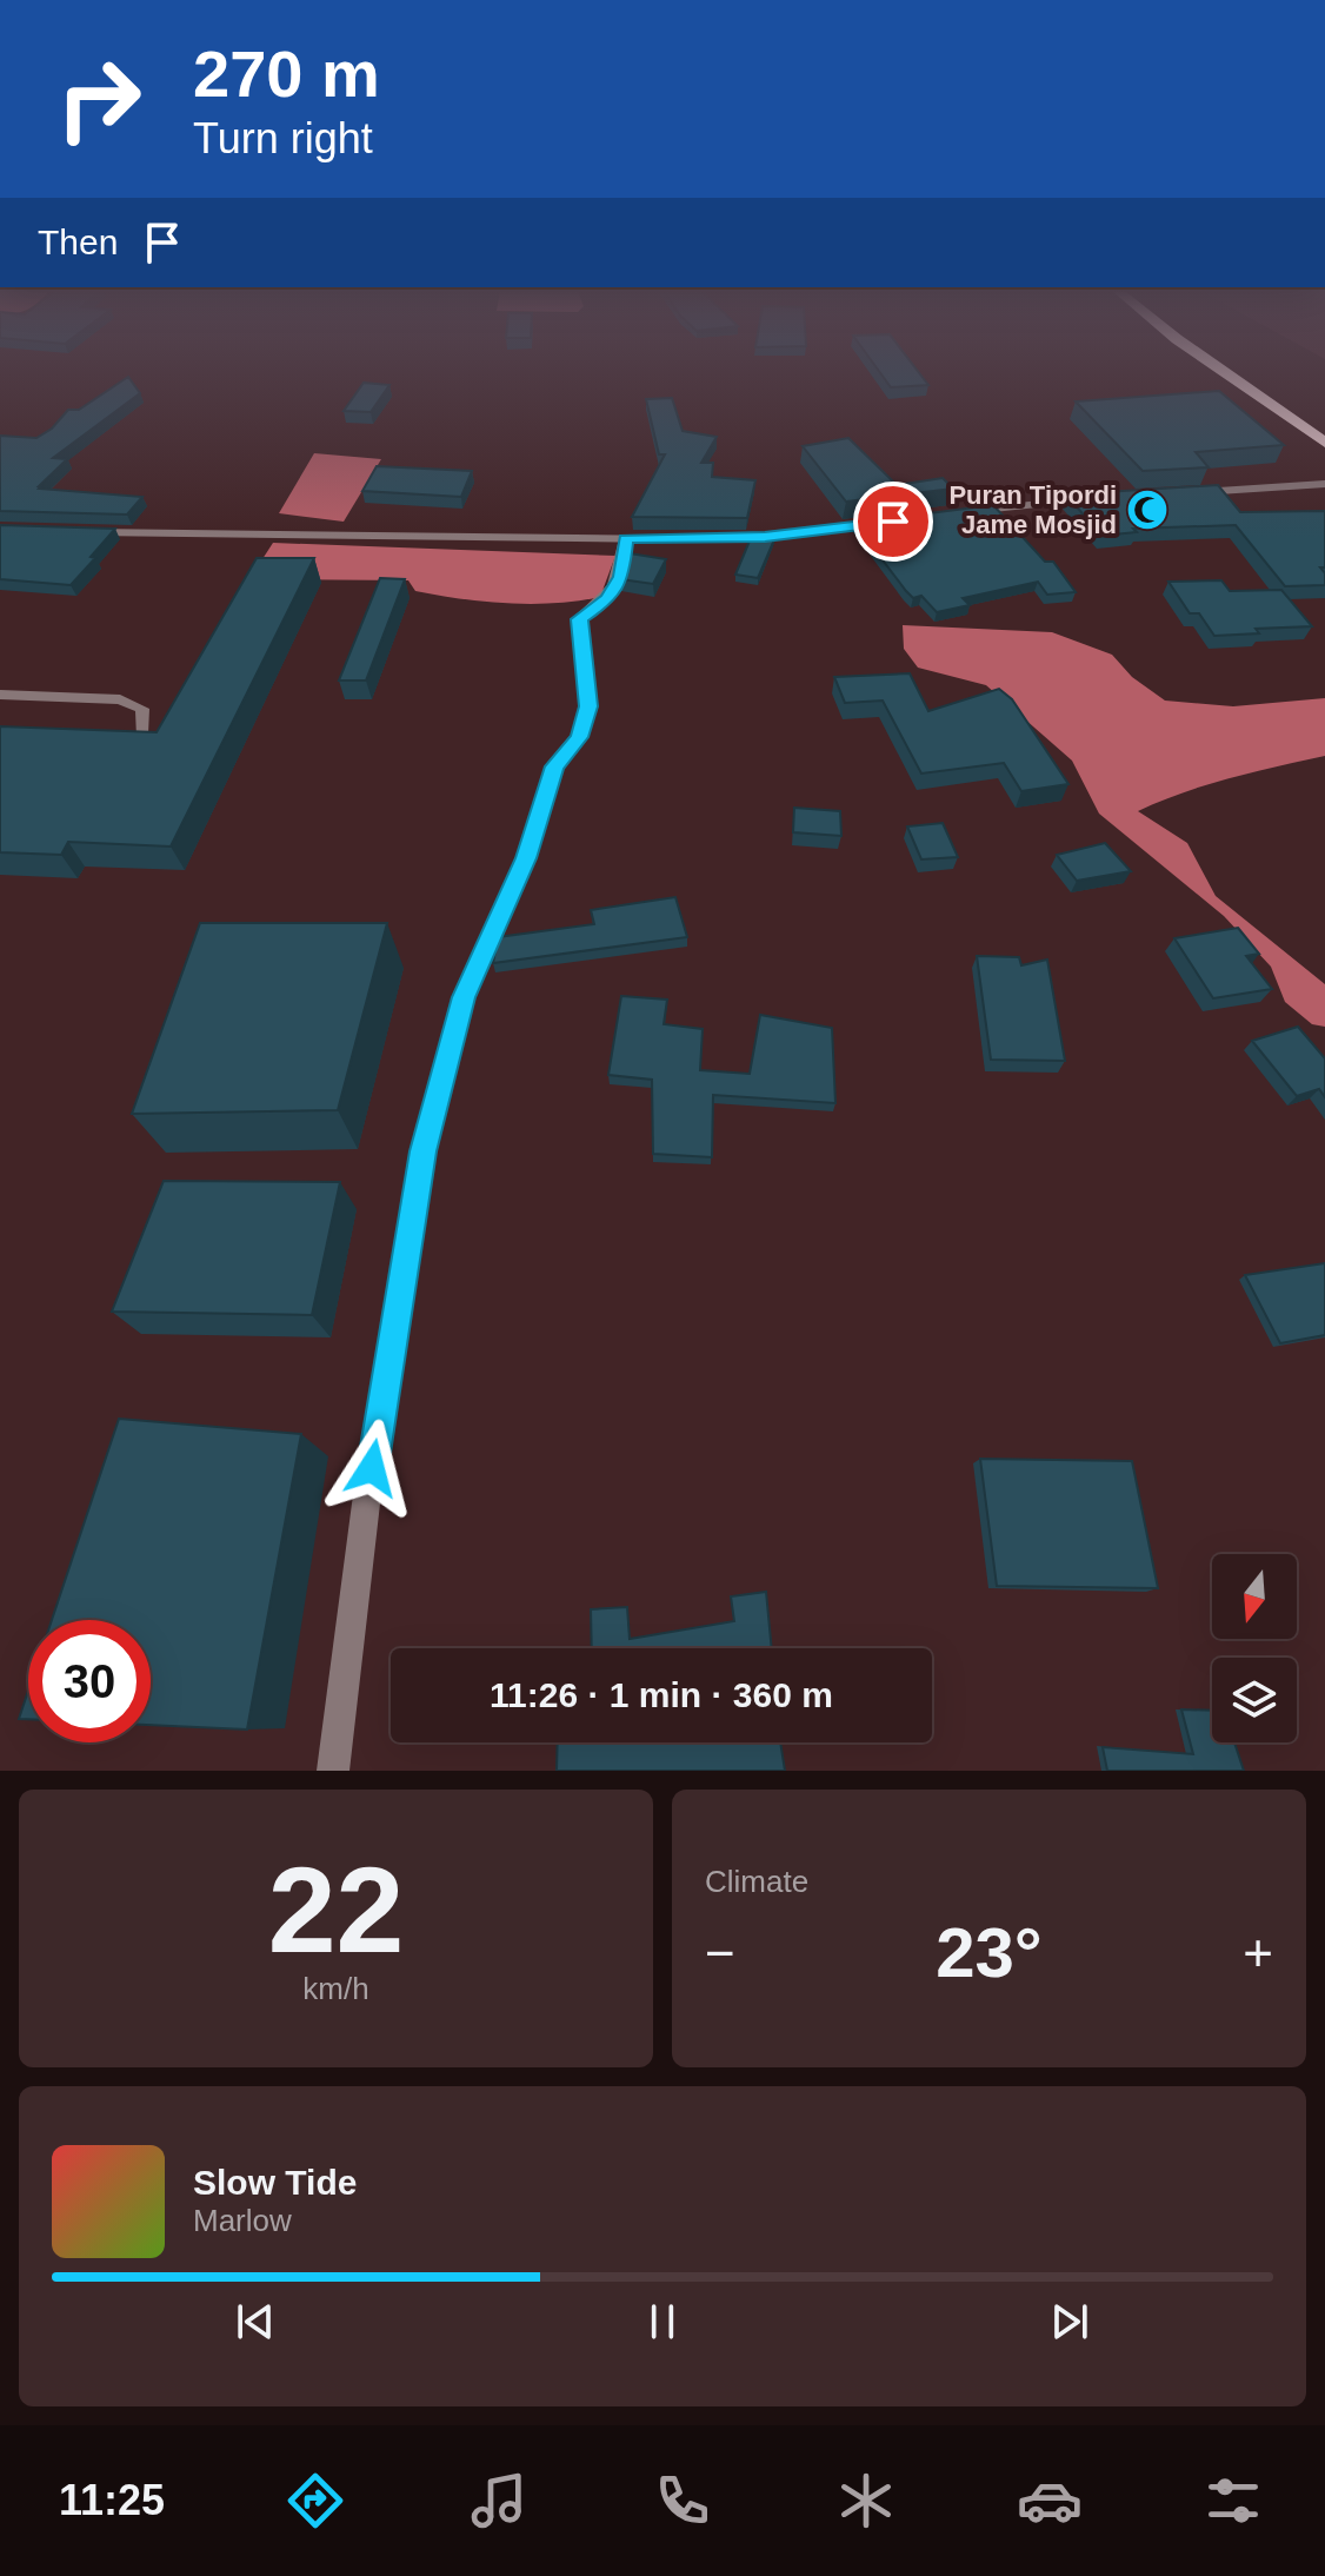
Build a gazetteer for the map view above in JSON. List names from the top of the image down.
{
  "places": {
    "mosque": ["Puran Tipordi Jame Mosjid"]
  },
  "north": "bottom",
  "page": {
    "turn": ["270 m", "Turn right"],
    "then": "Then",
    "limit": "30",
    "trip": "11:26 · 1 min · 360 m",
    "tile": [
      ["22", "km/h"],
      "Climate"
    ],
    "heat": ["−", "23°", "+"],
    "song": ["Slow Tide", "Marlow"],
    "tabs": "11:25"
  }
}
